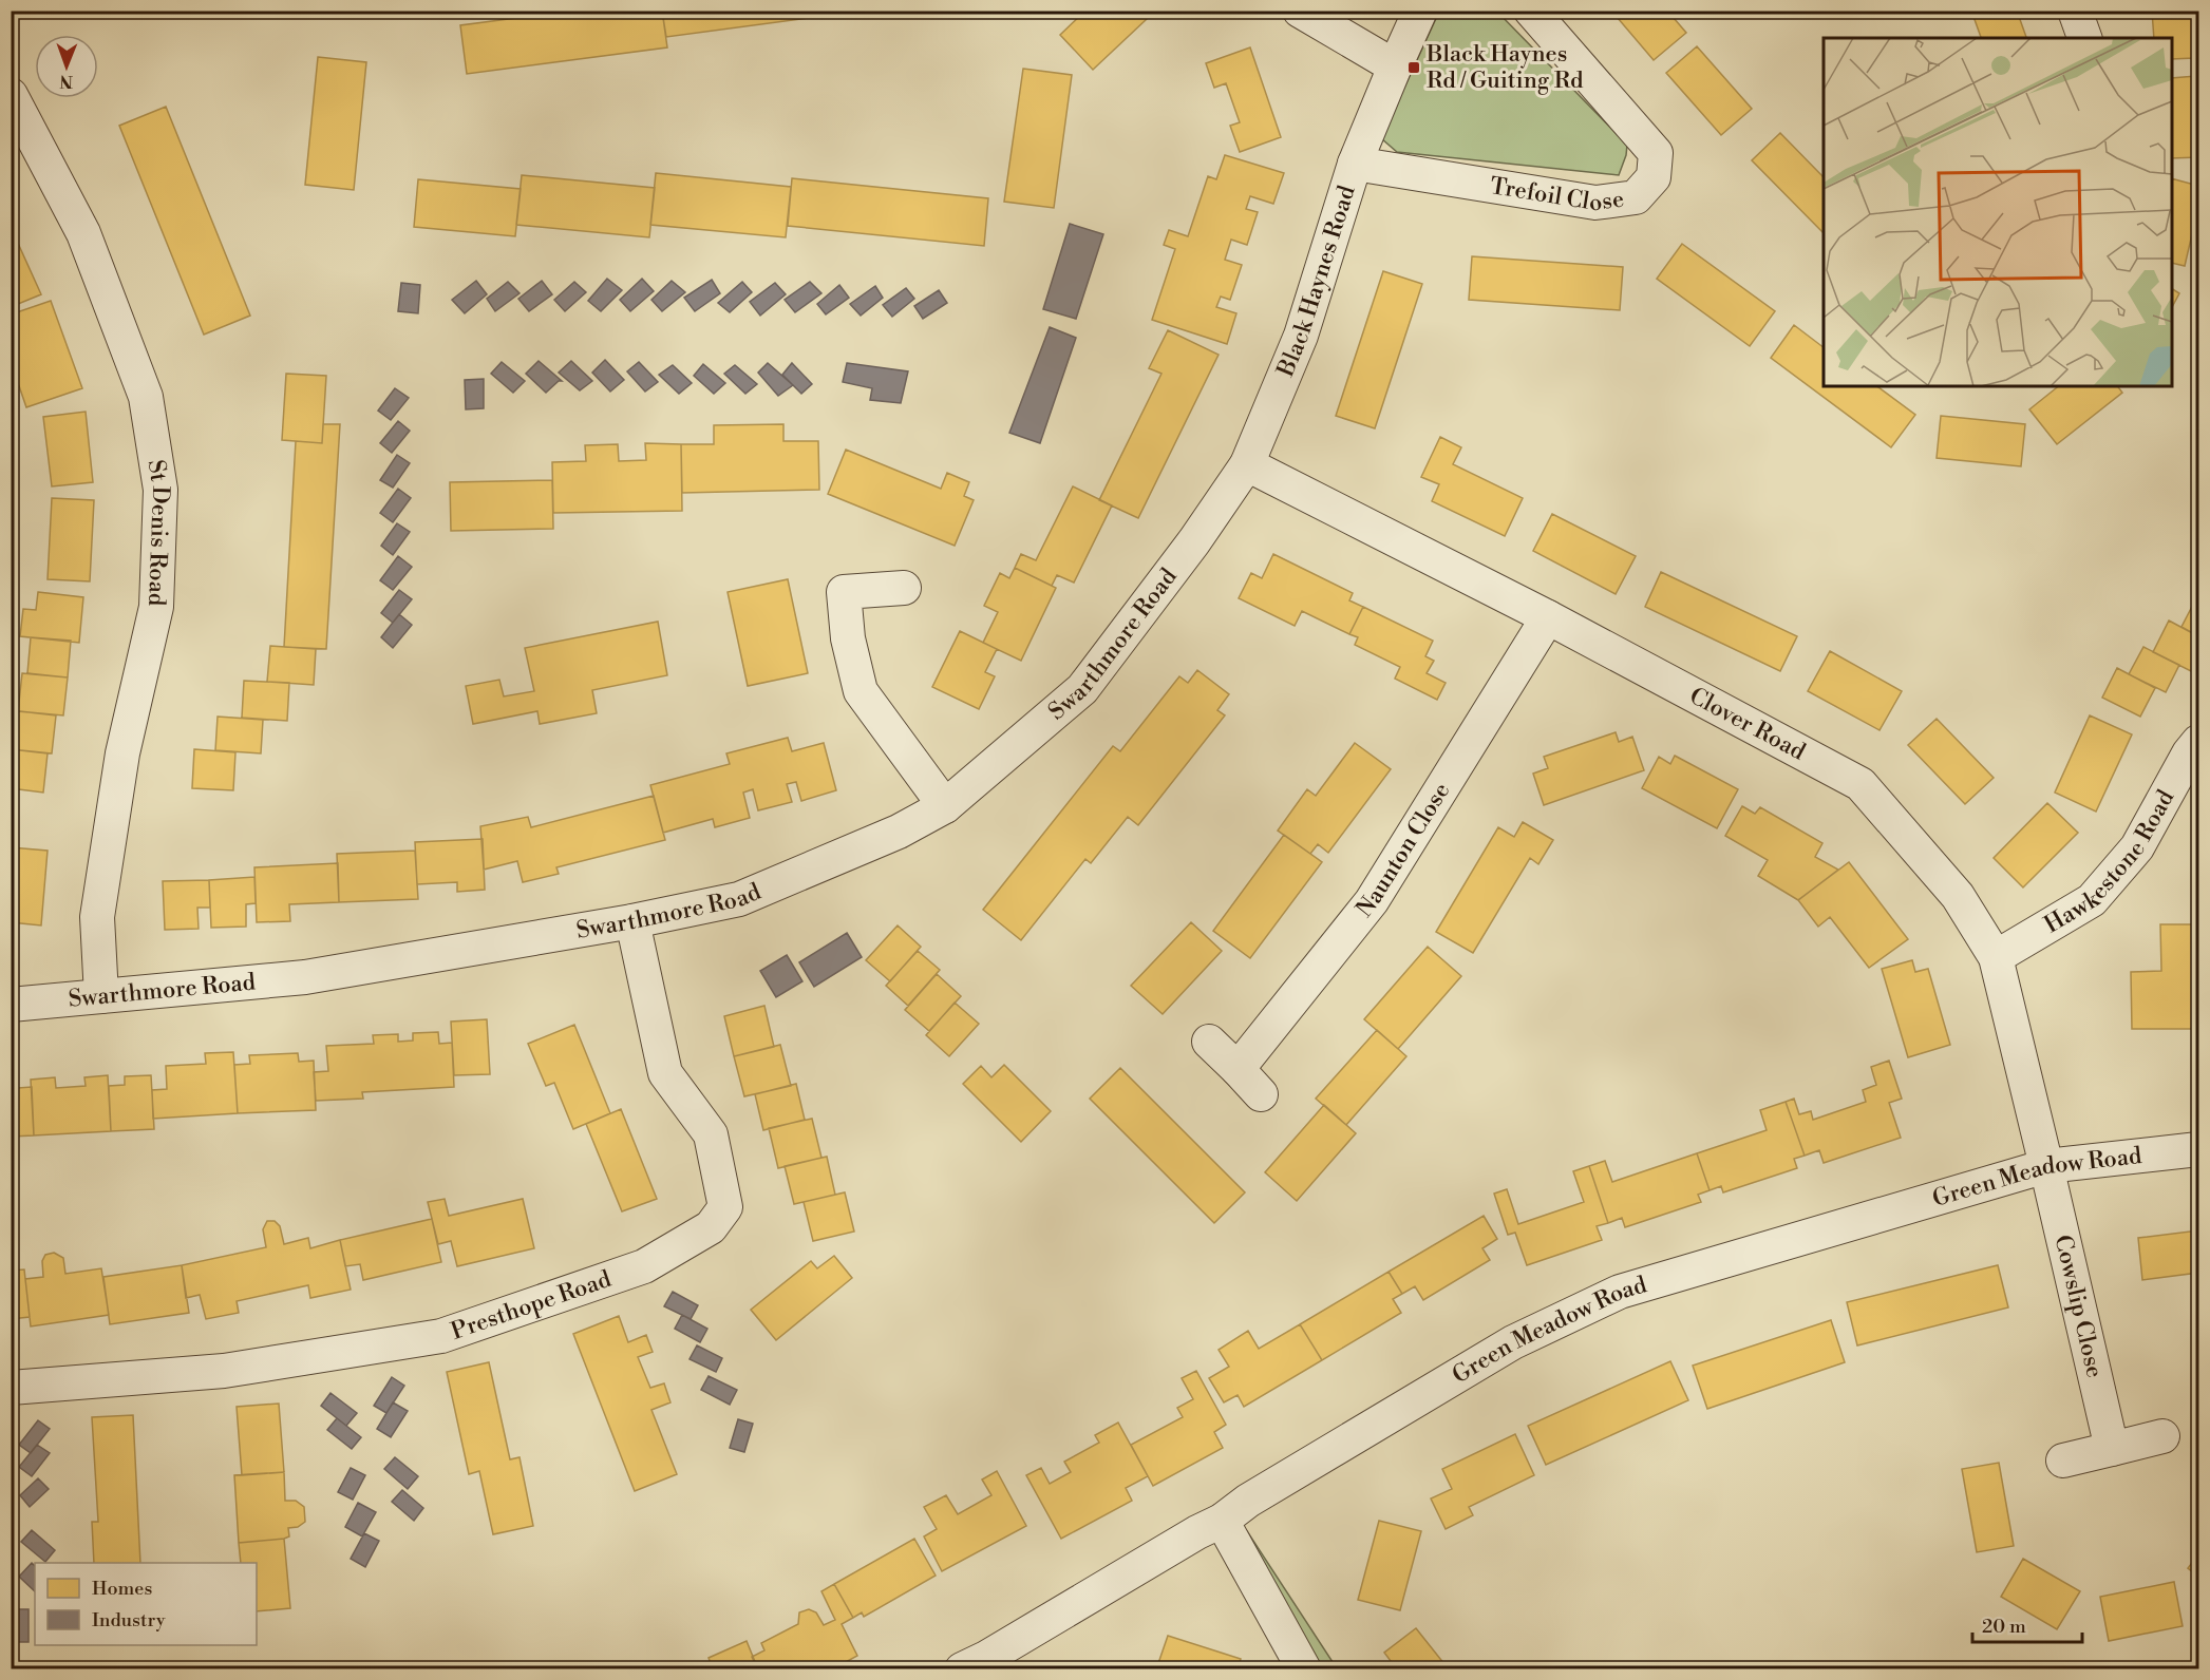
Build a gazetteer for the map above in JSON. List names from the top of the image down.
{
  "streets": {
    "street": [
      "Trefoil Close",
      "Black Haynes Road",
      "St Denis Road",
      "Swarthmore Road",
      "Clover Road",
      "Naunton Close",
      "Hawkestone Road",
      "Green Meadow Road",
      "Presthope Road",
      "Cowslip Close"
    ]
  },
  "crossings": [
    ["Trefoil Close", "Black Haynes Road"],
    ["Black Haynes Road", "Swarthmore Road"],
    ["Black Haynes Road", "Clover Road"],
    ["St Denis Road", "Swarthmore Road"],
    ["Swarthmore Road", "Presthope Road"],
    ["Clover Road", "Naunton Close"],
    ["Clover Road", "Hawkestone Road"],
    ["Clover Road", "Green Meadow Road"],
    ["Clover Road", "Cowslip Close"],
    ["Green Meadow Road", "Cowslip Close"]
  ],
  "places": {
    "transit": ["Black Haynes Rd / Guiting Rd"]
  },
  "legend": ["Homes", "Industry"],
  "scale_bar": "20 m",
  "north": "bottom"
}
